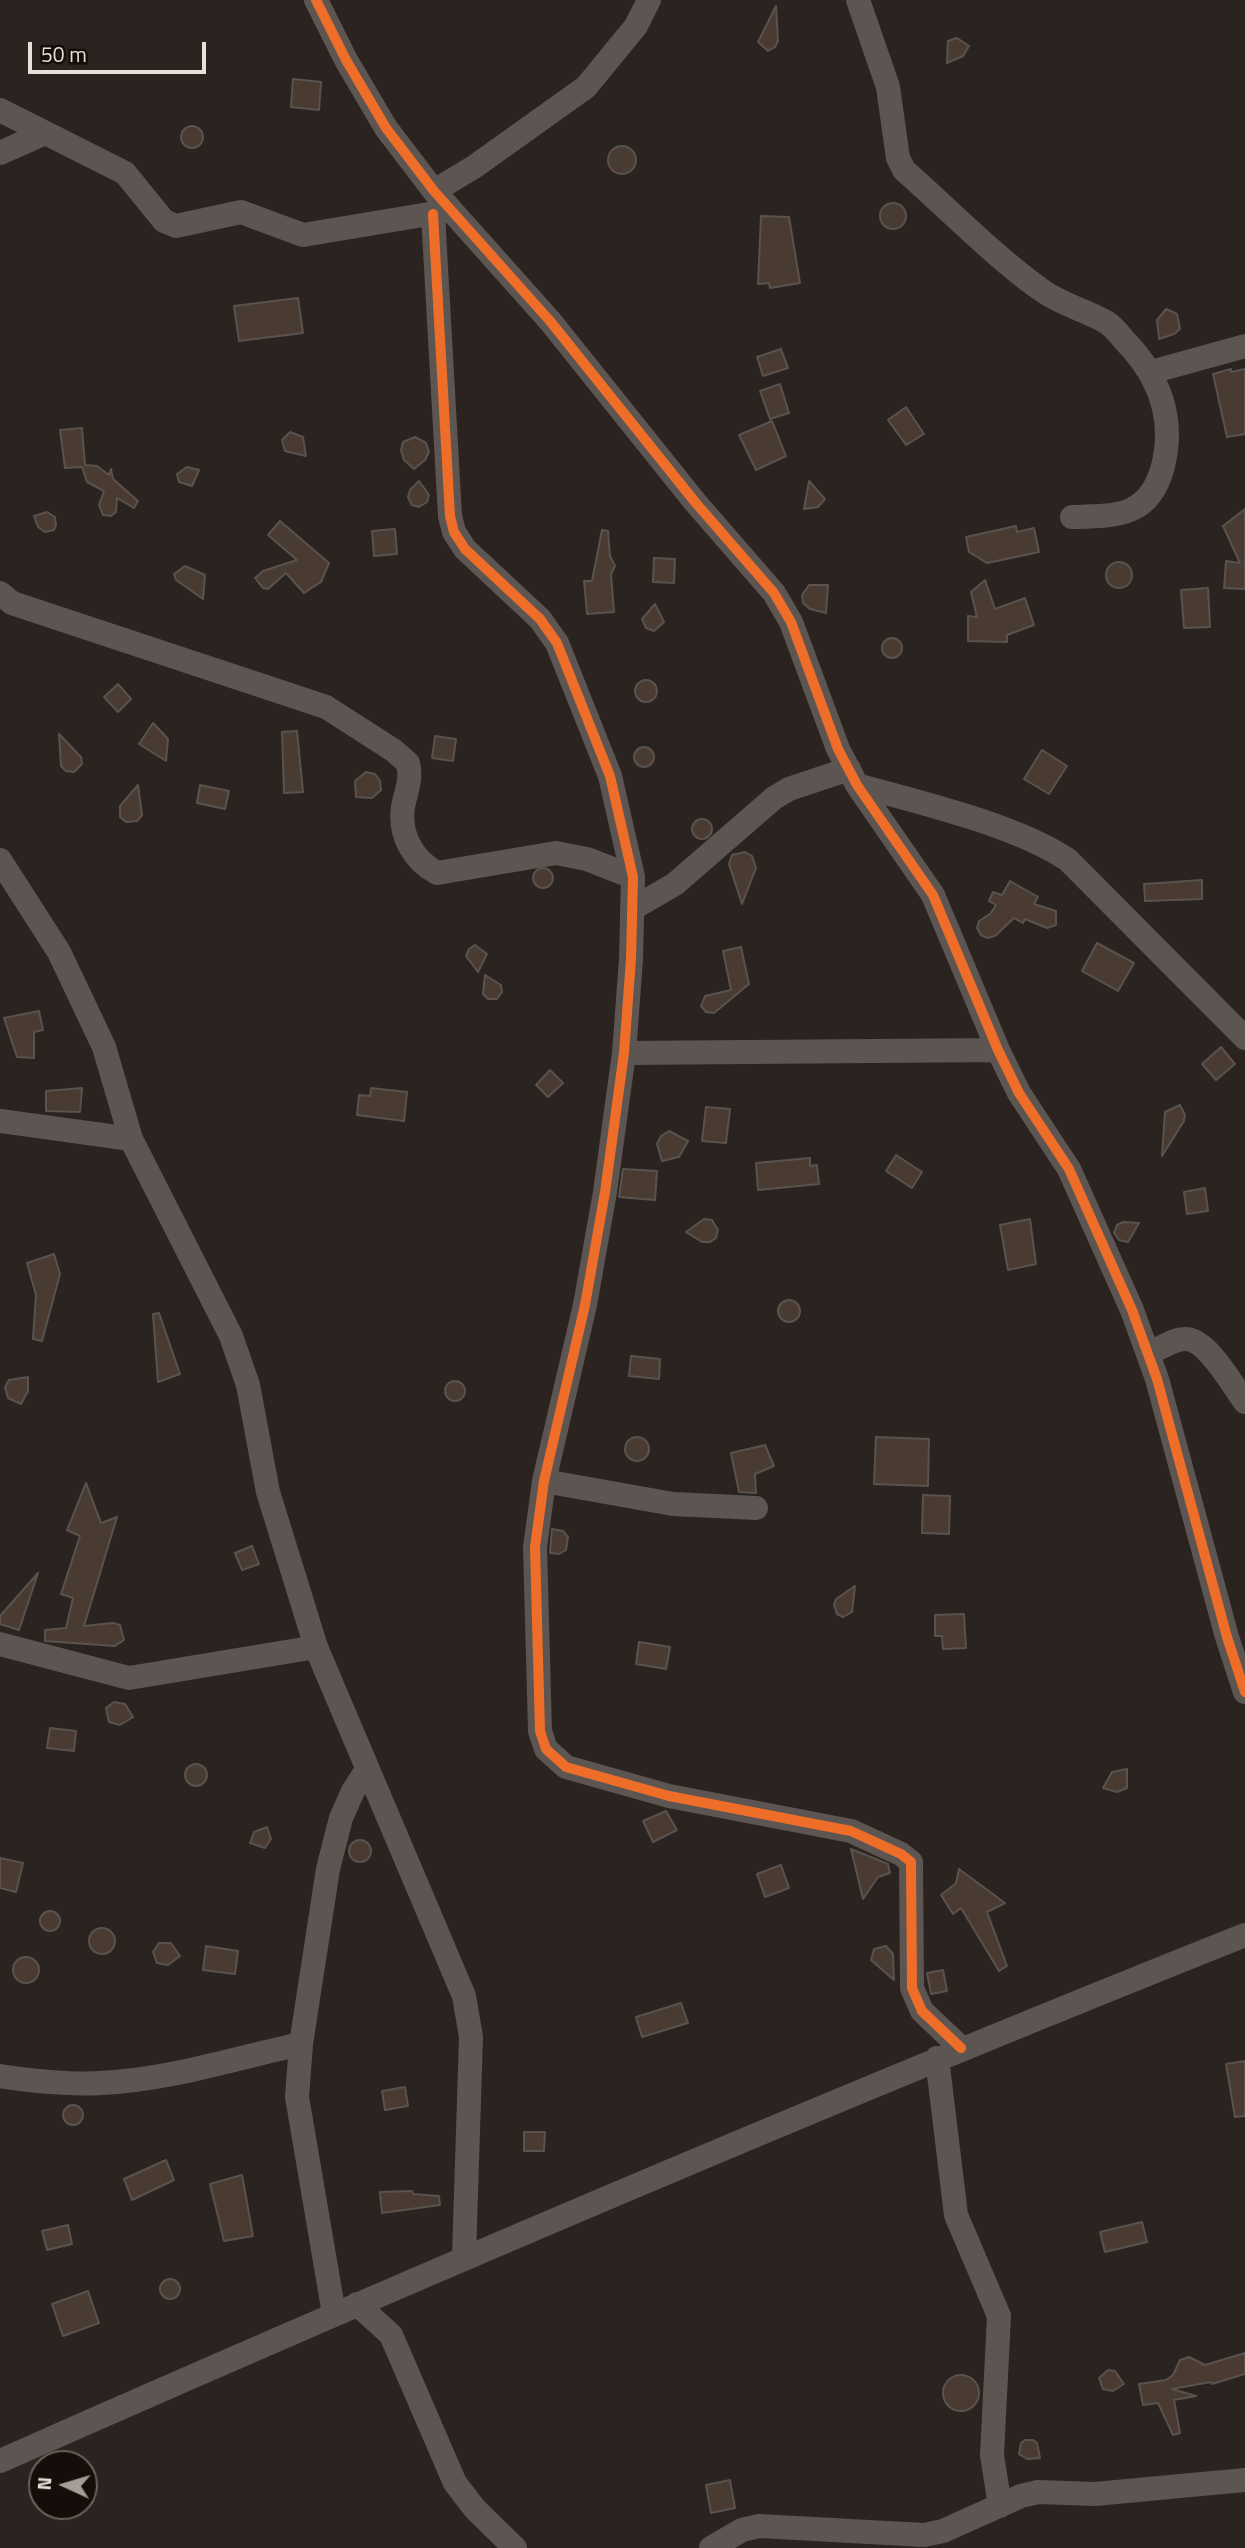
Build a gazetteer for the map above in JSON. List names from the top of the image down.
{
  "scale_bar": "50 m",
  "north": "left"
}
